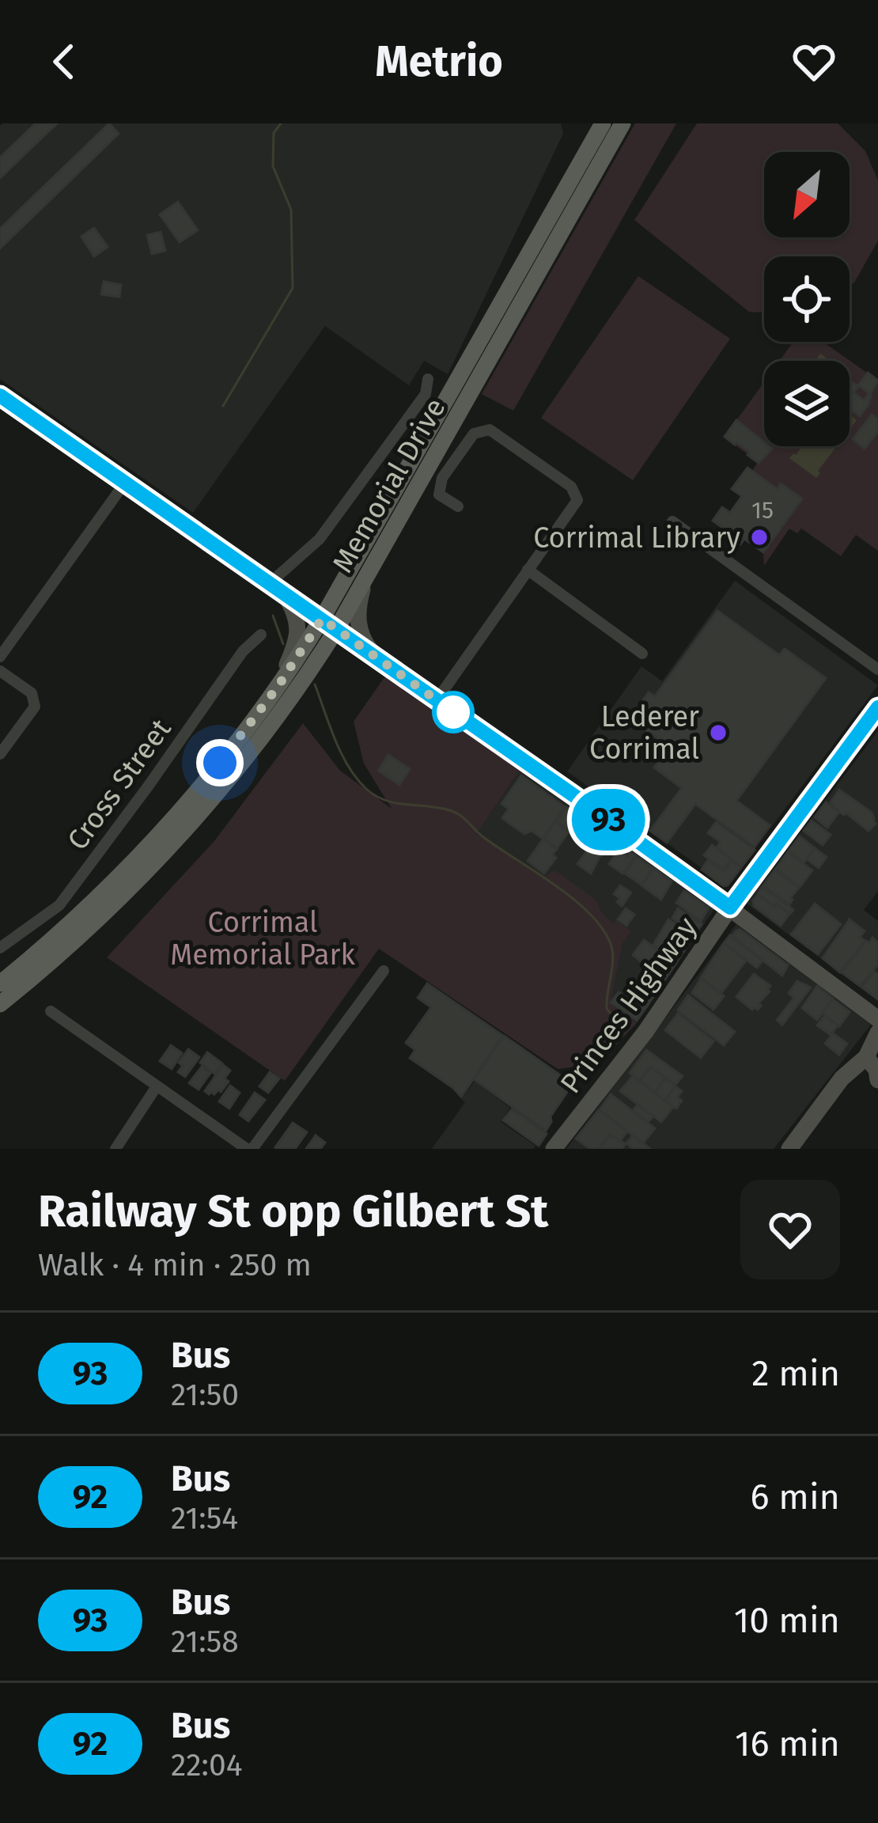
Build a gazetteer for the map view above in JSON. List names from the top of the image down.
{
  "streets": {
    "main road": ["Memorial Drive", "Princes Highway"],
    "street": ["Cross Street"]
  },
  "parks": ["Corrimal Memorial Park"],
  "places": ["Corrimal Library", "Lederer Corrimal"],
  "lines": ["bus line 93"],
  "house_numbers": ["15"],
  "north": "bottom left",
  "page": {
    "header": "Metrio",
    "on_map": "93",
    "heading": ["Railway St opp Gilbert St", "Walk · 4 min · 250 m"],
    "list": [
      {
        "mark": "93",
        "name": "Bus",
        "note": "21:50",
        "value": "2 min"
      },
      {
        "mark": "92",
        "name": "Bus",
        "note": "21:54",
        "value": "6 min"
      },
      {
        "mark": "93",
        "name": "Bus",
        "note": "21:58",
        "value": "10 min"
      },
      {
        "mark": "92",
        "name": "Bus",
        "note": "22:04",
        "value": "16 min"
      }
    ]
  }
}
